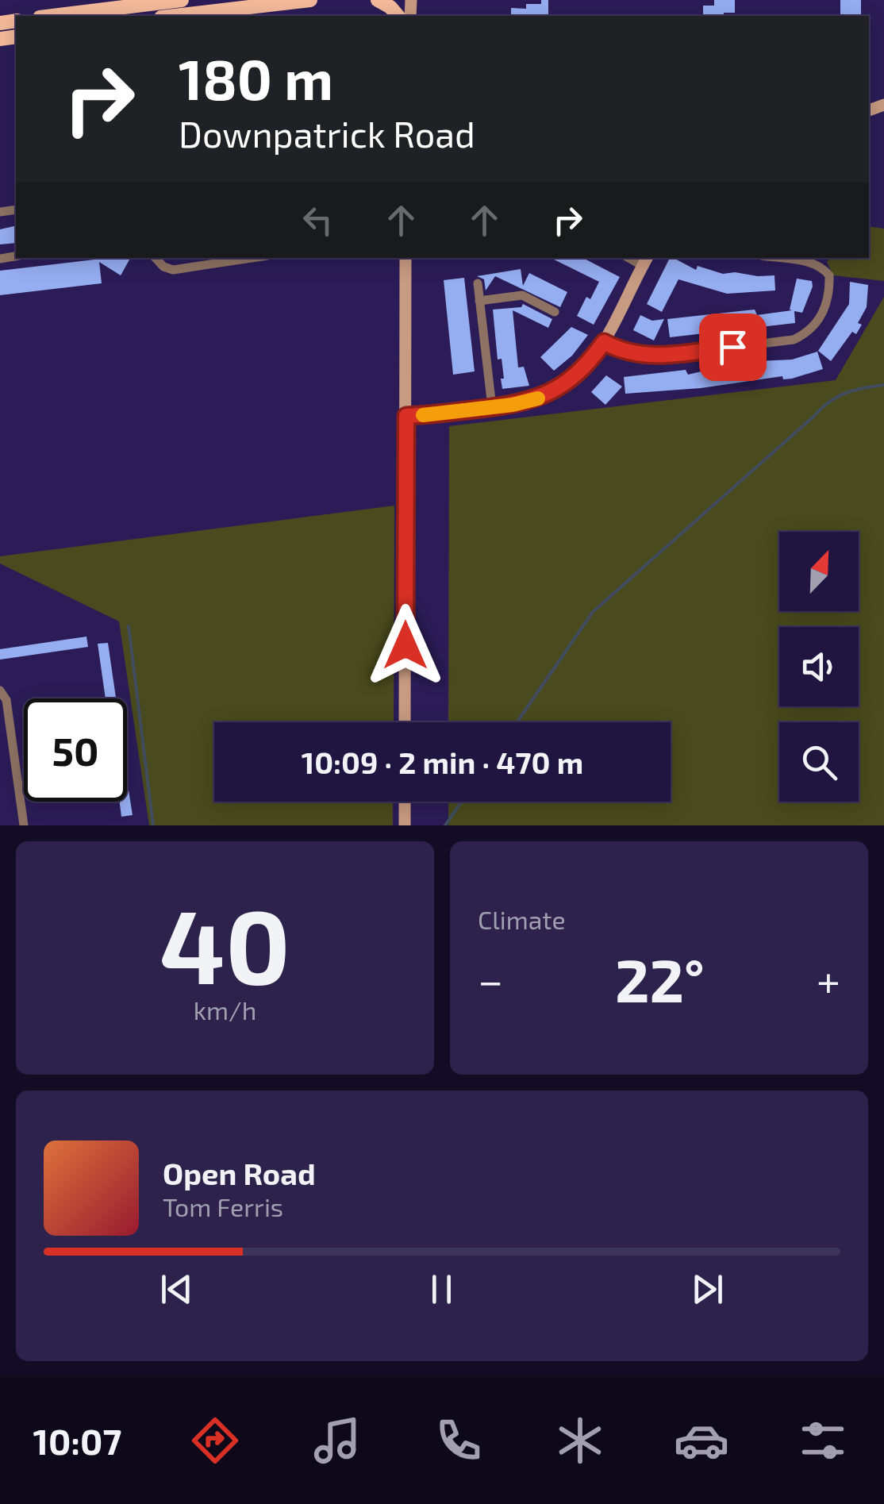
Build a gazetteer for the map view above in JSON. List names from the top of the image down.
{
  "north": "top right",
  "page": {
    "turn": ["180 m", "Downpatrick Road"],
    "limit": "50",
    "trip": "10:09 · 2 min · 470 m",
    "tile": [
      ["40", "km/h"],
      "Climate"
    ],
    "heat": ["−", "22°", "+"],
    "song": ["Open Road", "Tom Ferris"],
    "tabs": "10:07"
  }
}
